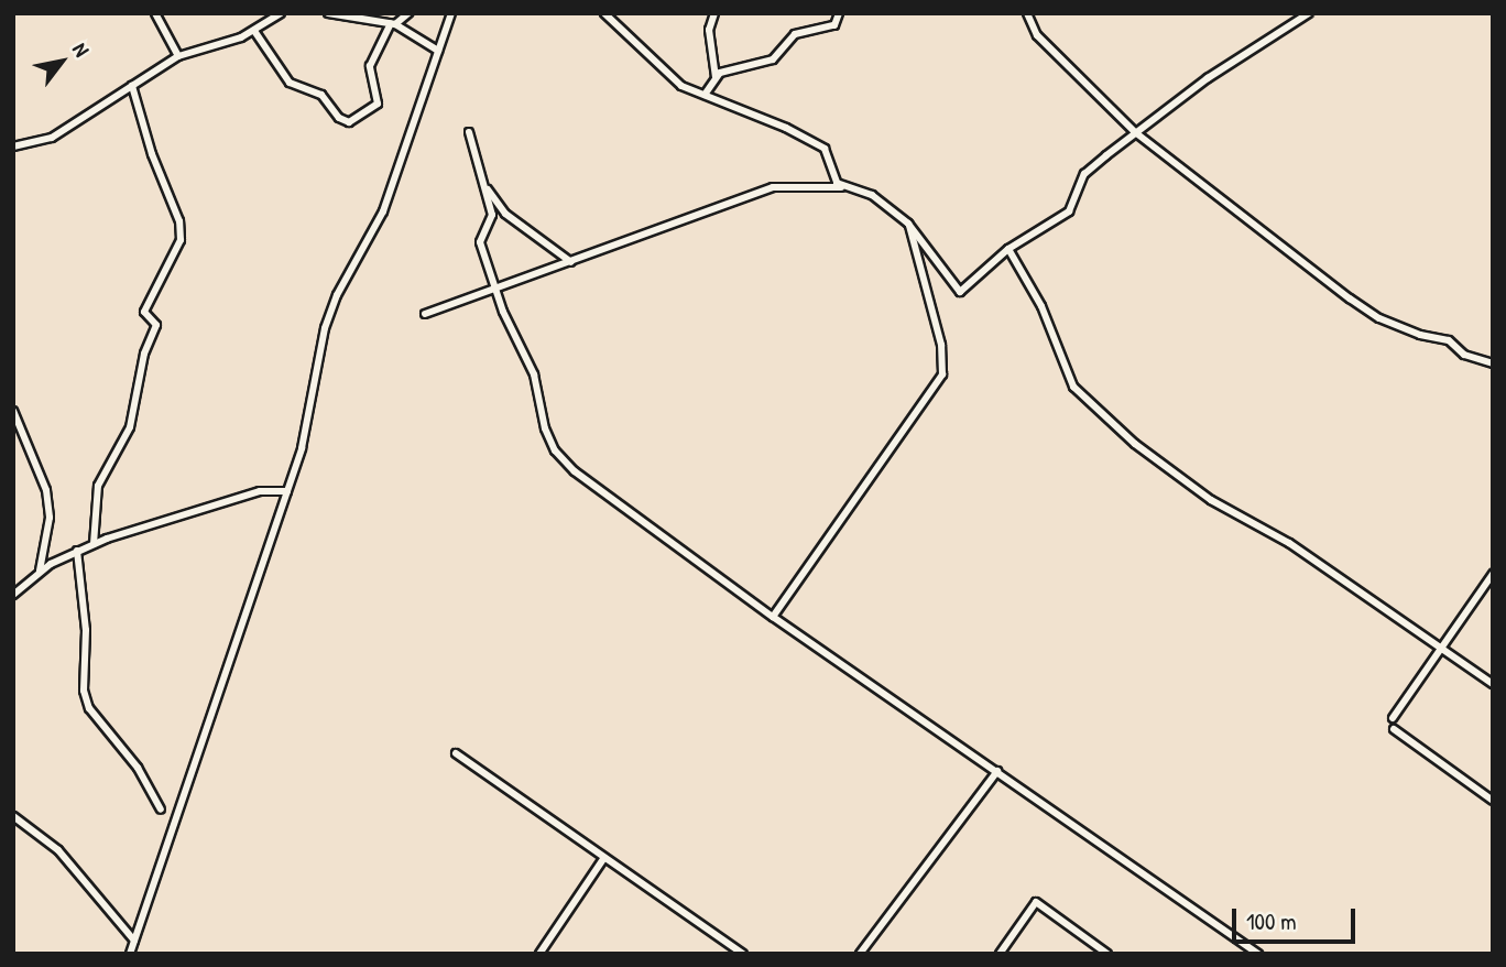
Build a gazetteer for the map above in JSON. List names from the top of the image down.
{
  "scale_bar": "100 m",
  "north": "top right"
}
